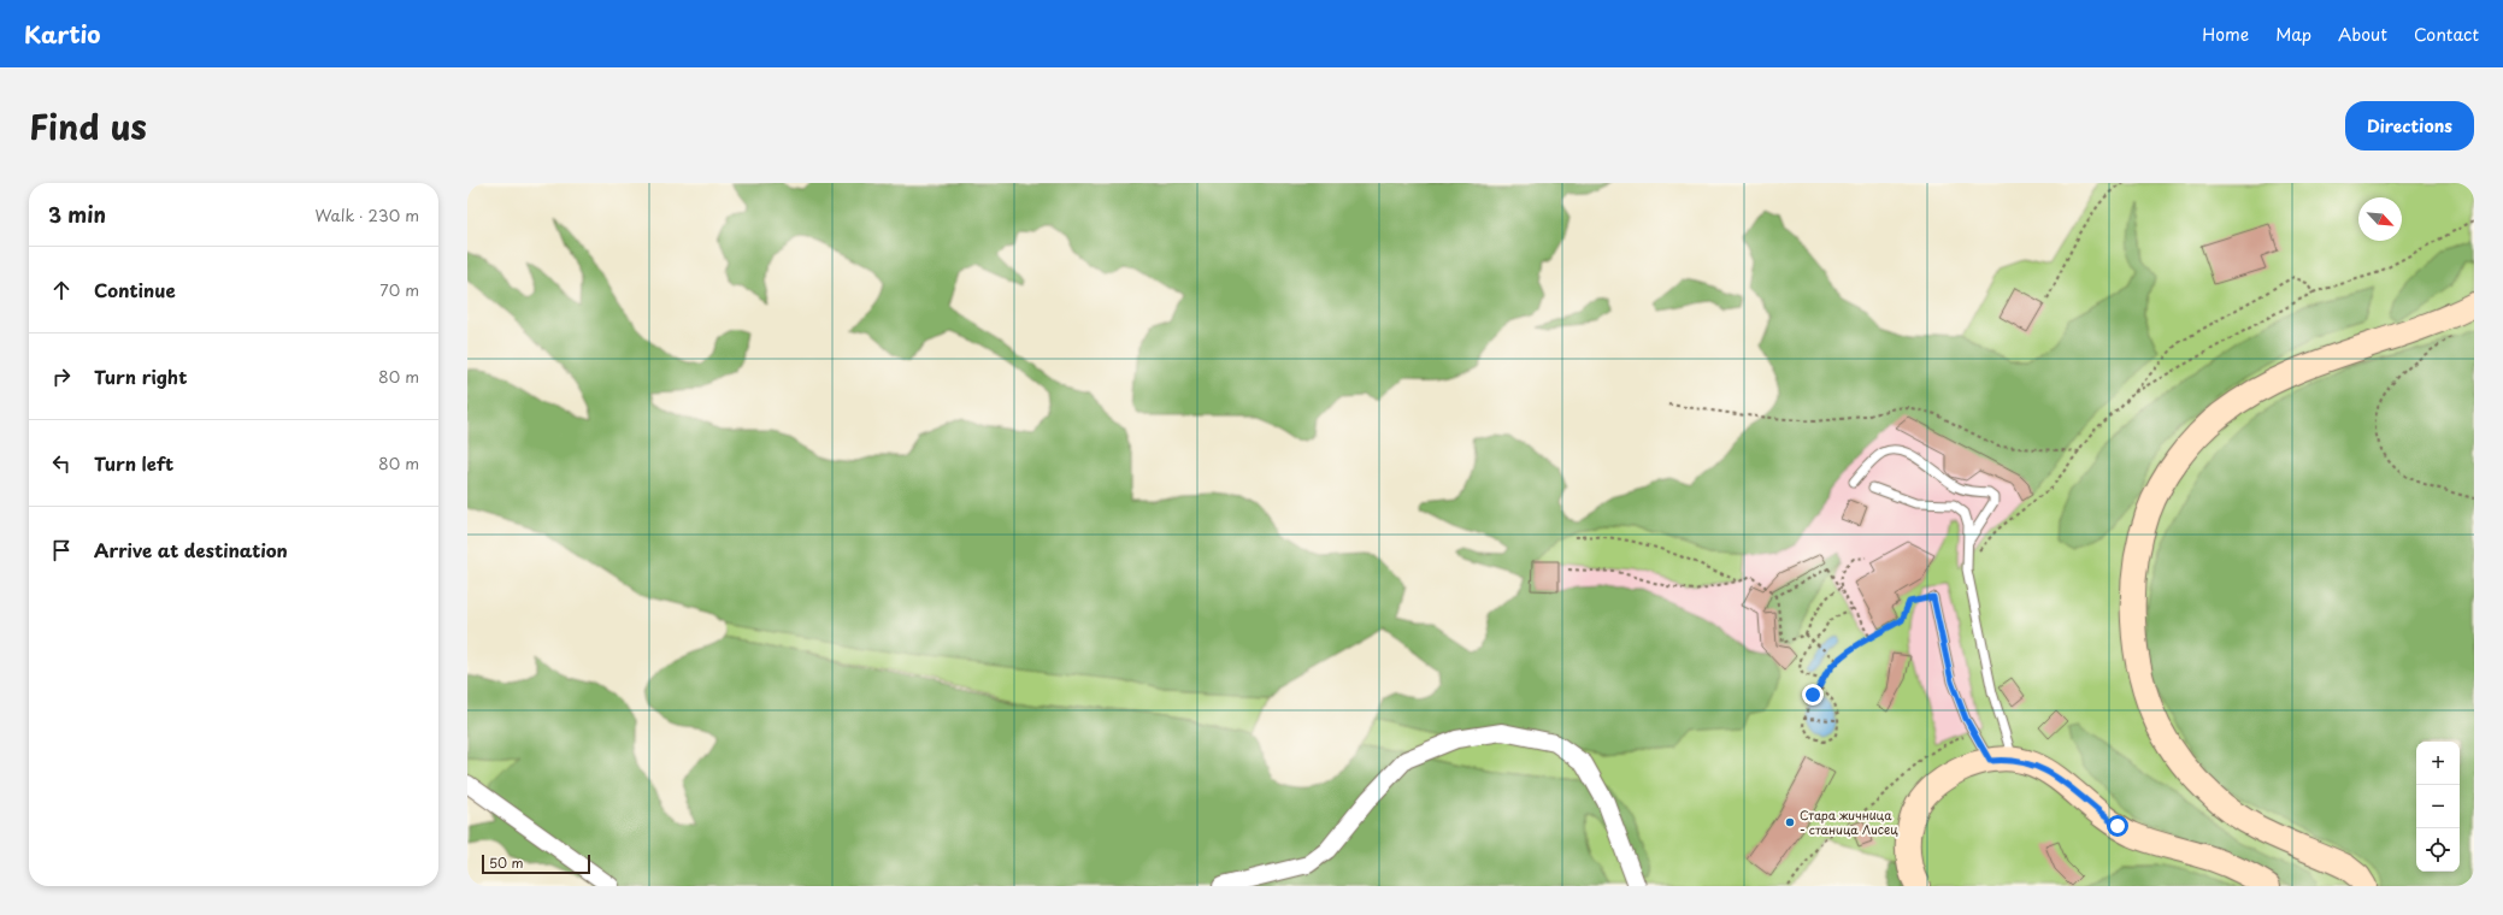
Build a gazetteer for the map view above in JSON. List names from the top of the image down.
{
  "places": ["Стара жичница - станица Лисец"],
  "scale_bar": "50 m",
  "north": "bottom right",
  "page": {
    "header": "Kartio",
    "nav": [
      "Home",
      "Map",
      "About",
      "Contact"
    ],
    "title": "Find us",
    "buttons": "Directions",
    "heading": ["3 min", "Walk · 230 m"],
    "list": [
      ["Continue", "70 m"],
      ["Turn right", "80 m"],
      ["Turn left", "80 m"],
      "Arrive at destination"
    ],
    "map_buttons": ["+", "−"],
    "scale": "50 m"
  }
}
